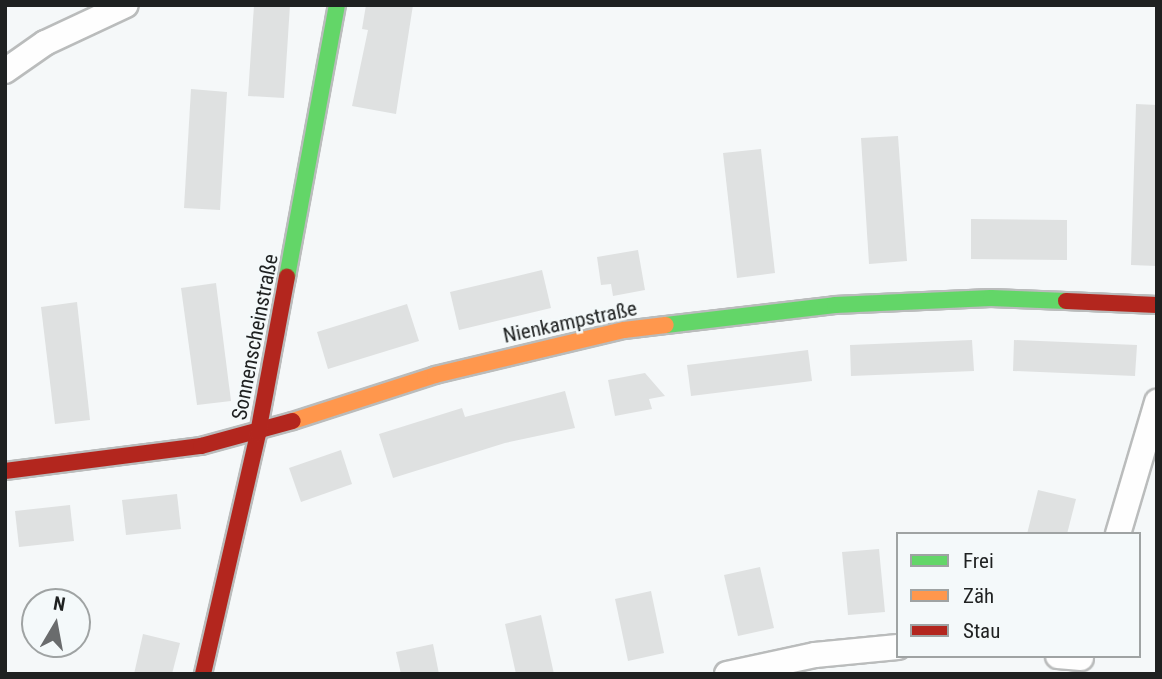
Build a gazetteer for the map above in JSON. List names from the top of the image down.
{
  "streets": {
    "street": ["Nienkampstraße", "Sonnenscheinstraße"]
  },
  "crossings": [
    ["Nienkampstraße", "Sonnenscheinstraße"]
  ],
  "legend": ["Frei", "Zäh", "Stau"],
  "north": "top"
}
